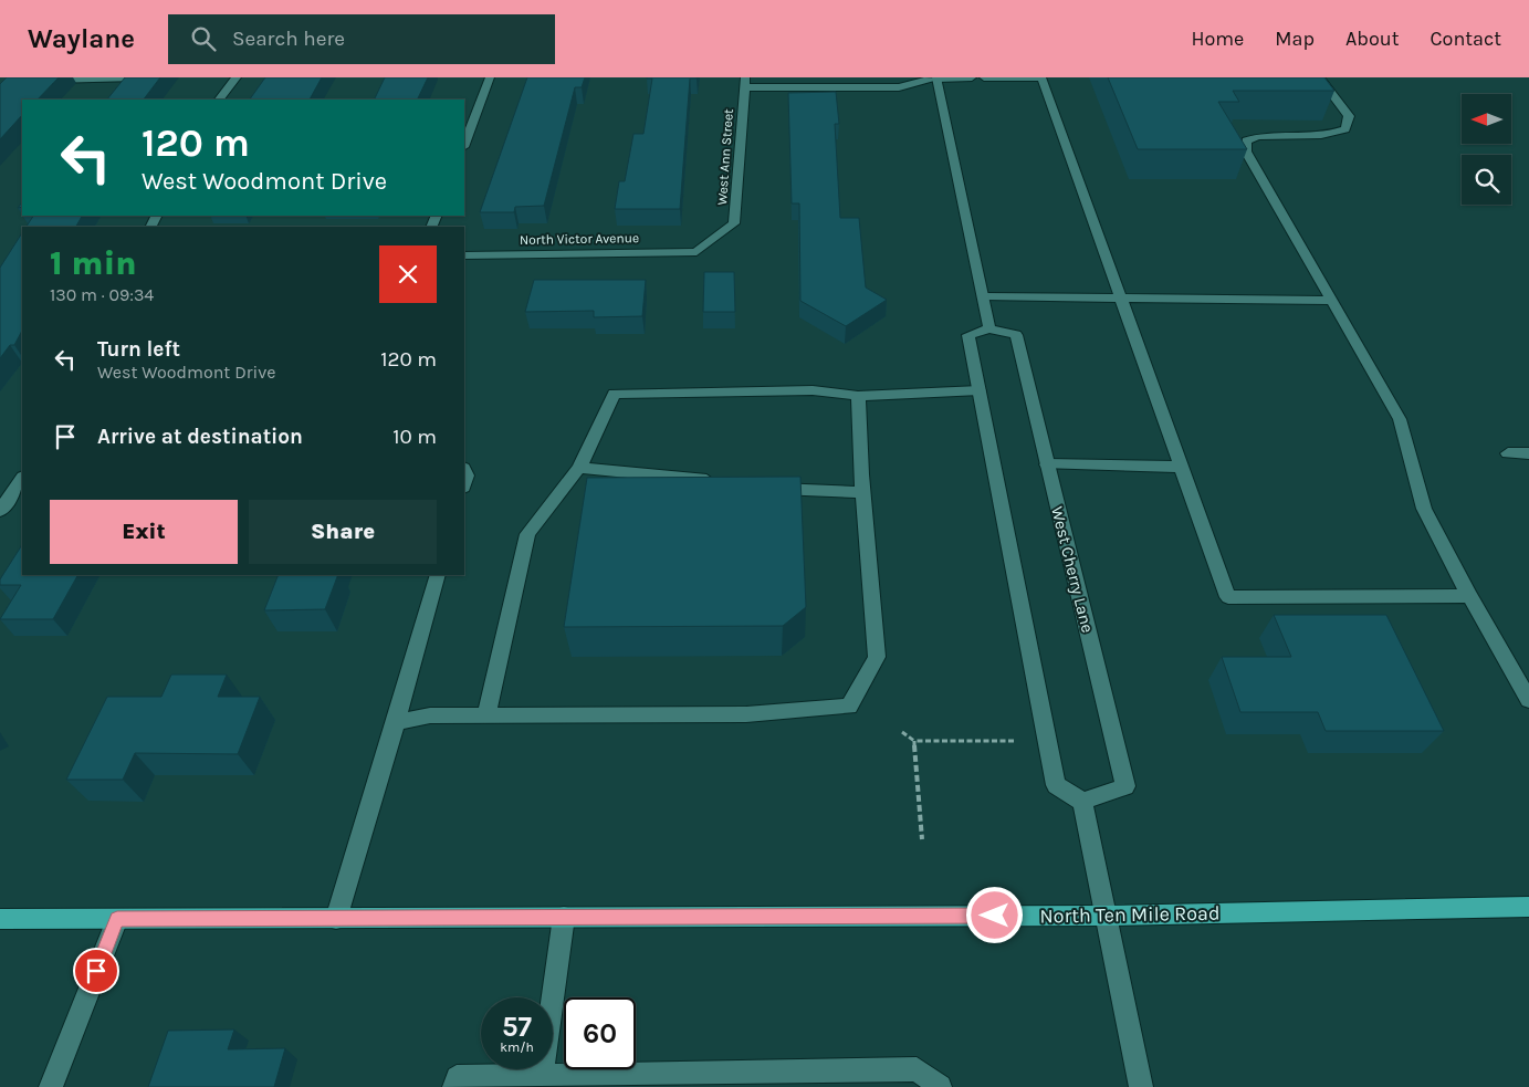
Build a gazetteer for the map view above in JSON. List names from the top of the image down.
{
  "streets": {
    "main road": [
      "West Ann Street",
      "North Victor Avenue",
      "West Cherry Lane",
      "North Ten Mile Road"
    ]
  },
  "crossings": [
    ["West Ann Street", "North Victor Avenue"]
  ],
  "north": "left",
  "page": {
    "header": "Waylane",
    "search": "Search here",
    "nav": [
      "Home",
      "Map",
      "About",
      "Contact"
    ],
    "turn": ["120 m", "West Woodmont Drive"],
    "heading": ["1 min", "130 m · 09:34"],
    "list": [
      {
        "name": "Turn left",
        "note": "West Woodmont Drive",
        "value": "120 m"
      },
      {
        "name": "Arrive at destination",
        "value": "10 m"
      }
    ],
    "buttons": ["Exit", "Share"],
    "speed": "57 km/h",
    "limit": "60"
  }
}
